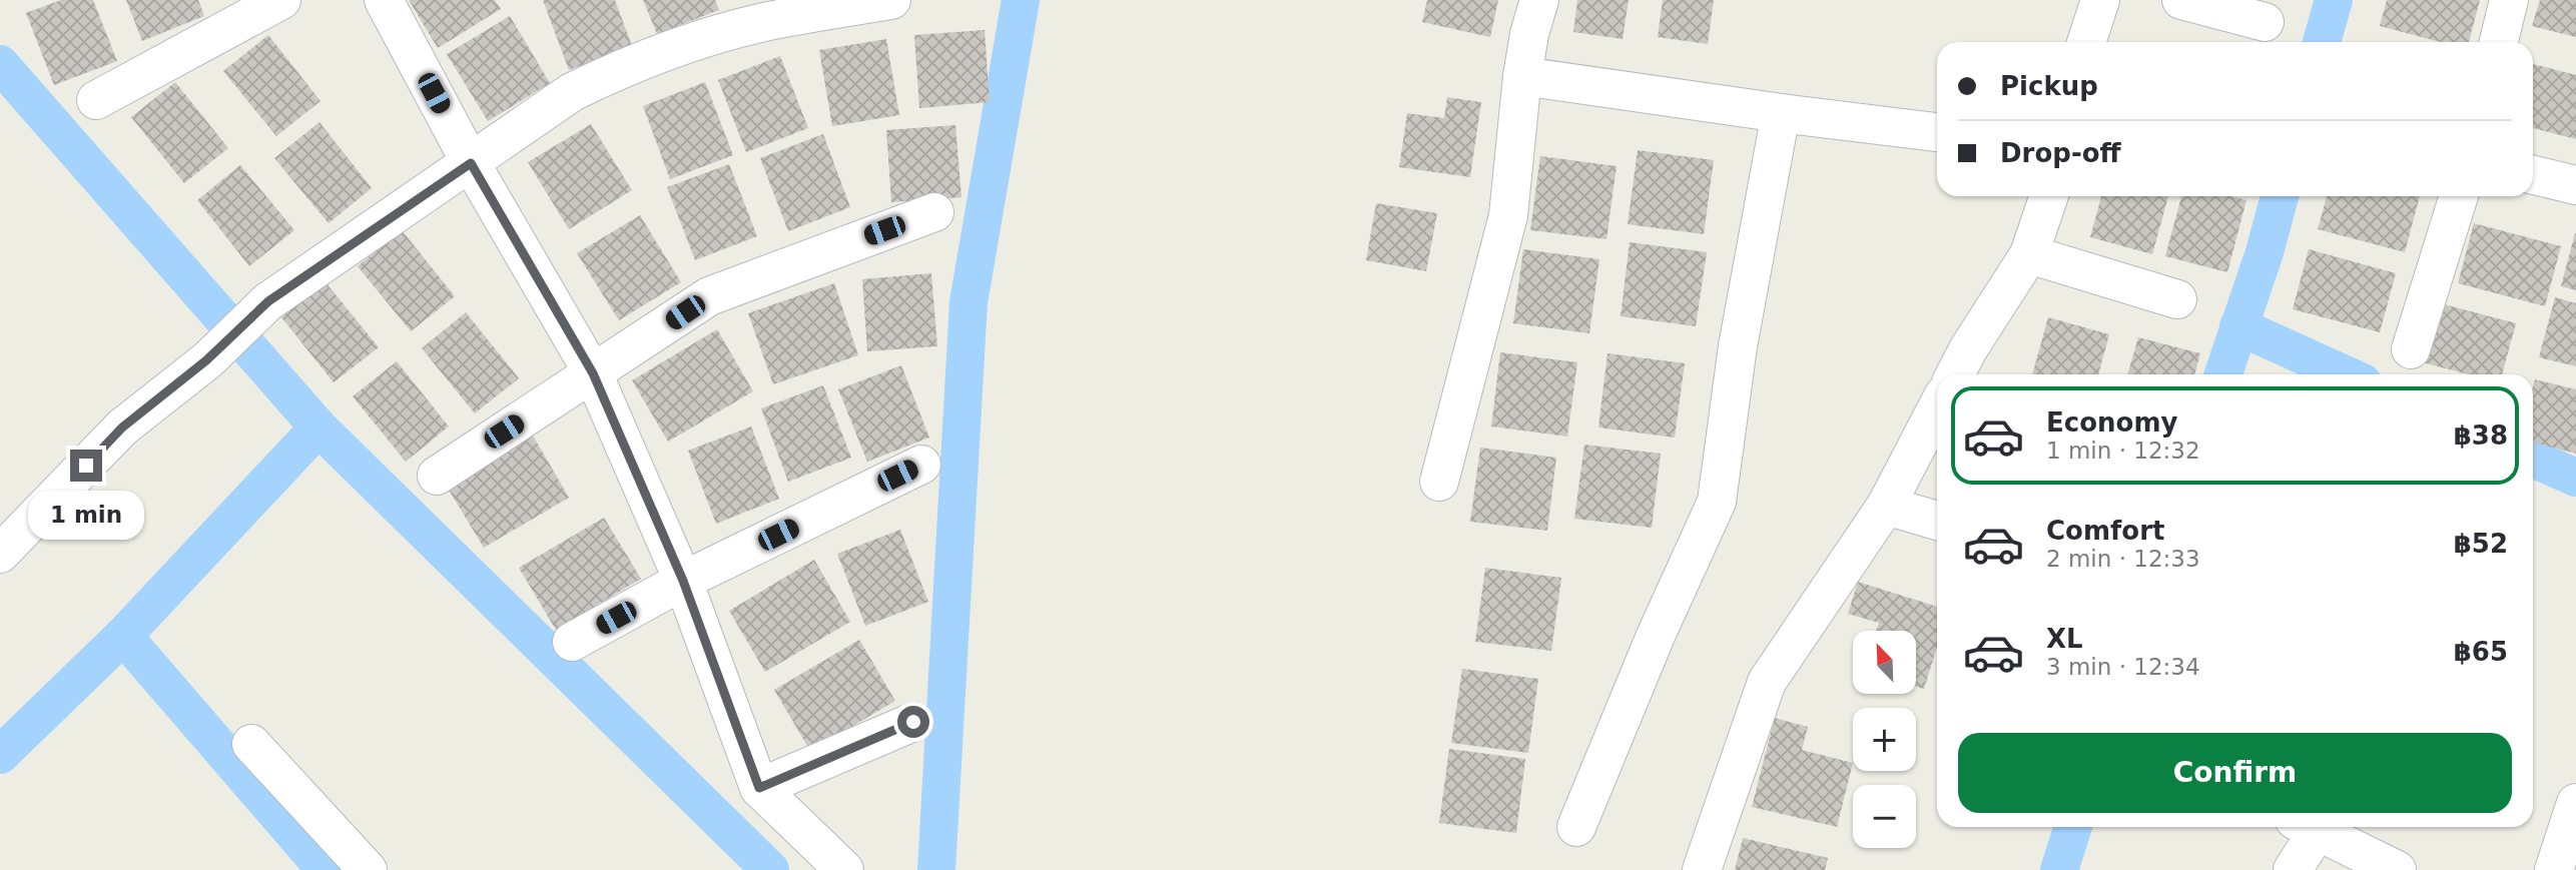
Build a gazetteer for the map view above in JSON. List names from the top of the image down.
{
  "north": "top left",
  "page": {
    "banner": ["Pickup", "Drop-off"],
    "list": [
      {
        "name": "Economy",
        "note": "1 min · 12:32",
        "value": "฿38"
      },
      {
        "name": "Comfort",
        "note": "2 min · 12:33",
        "value": "฿52"
      },
      {
        "name": "XL",
        "note": "3 min · 12:34",
        "value": "฿65"
      }
    ],
    "bubble": "1 min",
    "map_buttons": ["+", "−"],
    "buttons": "Confirm"
  }
}
